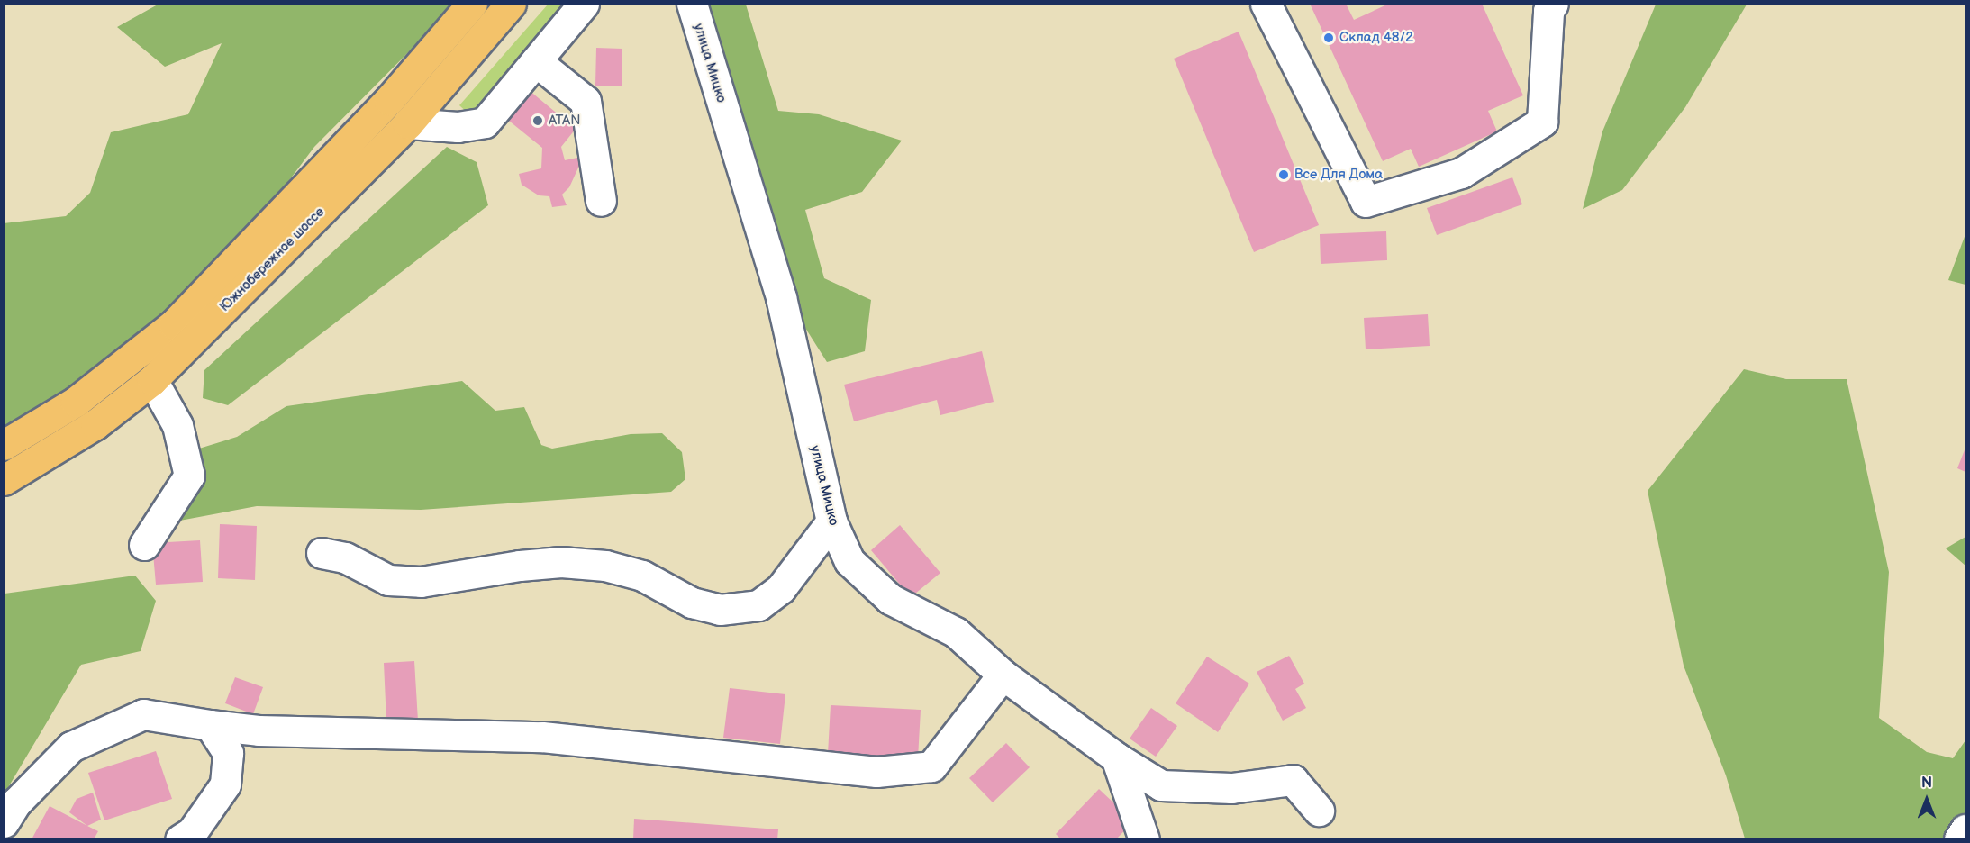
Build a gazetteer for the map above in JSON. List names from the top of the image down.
{
  "streets": {
    "highway": ["Южнобережное шоссе"],
    "lane": ["улица Мицко"]
  },
  "places": ["Склад 48/2", "ATAN", "Все Для Дома"],
  "north": "top"
}
